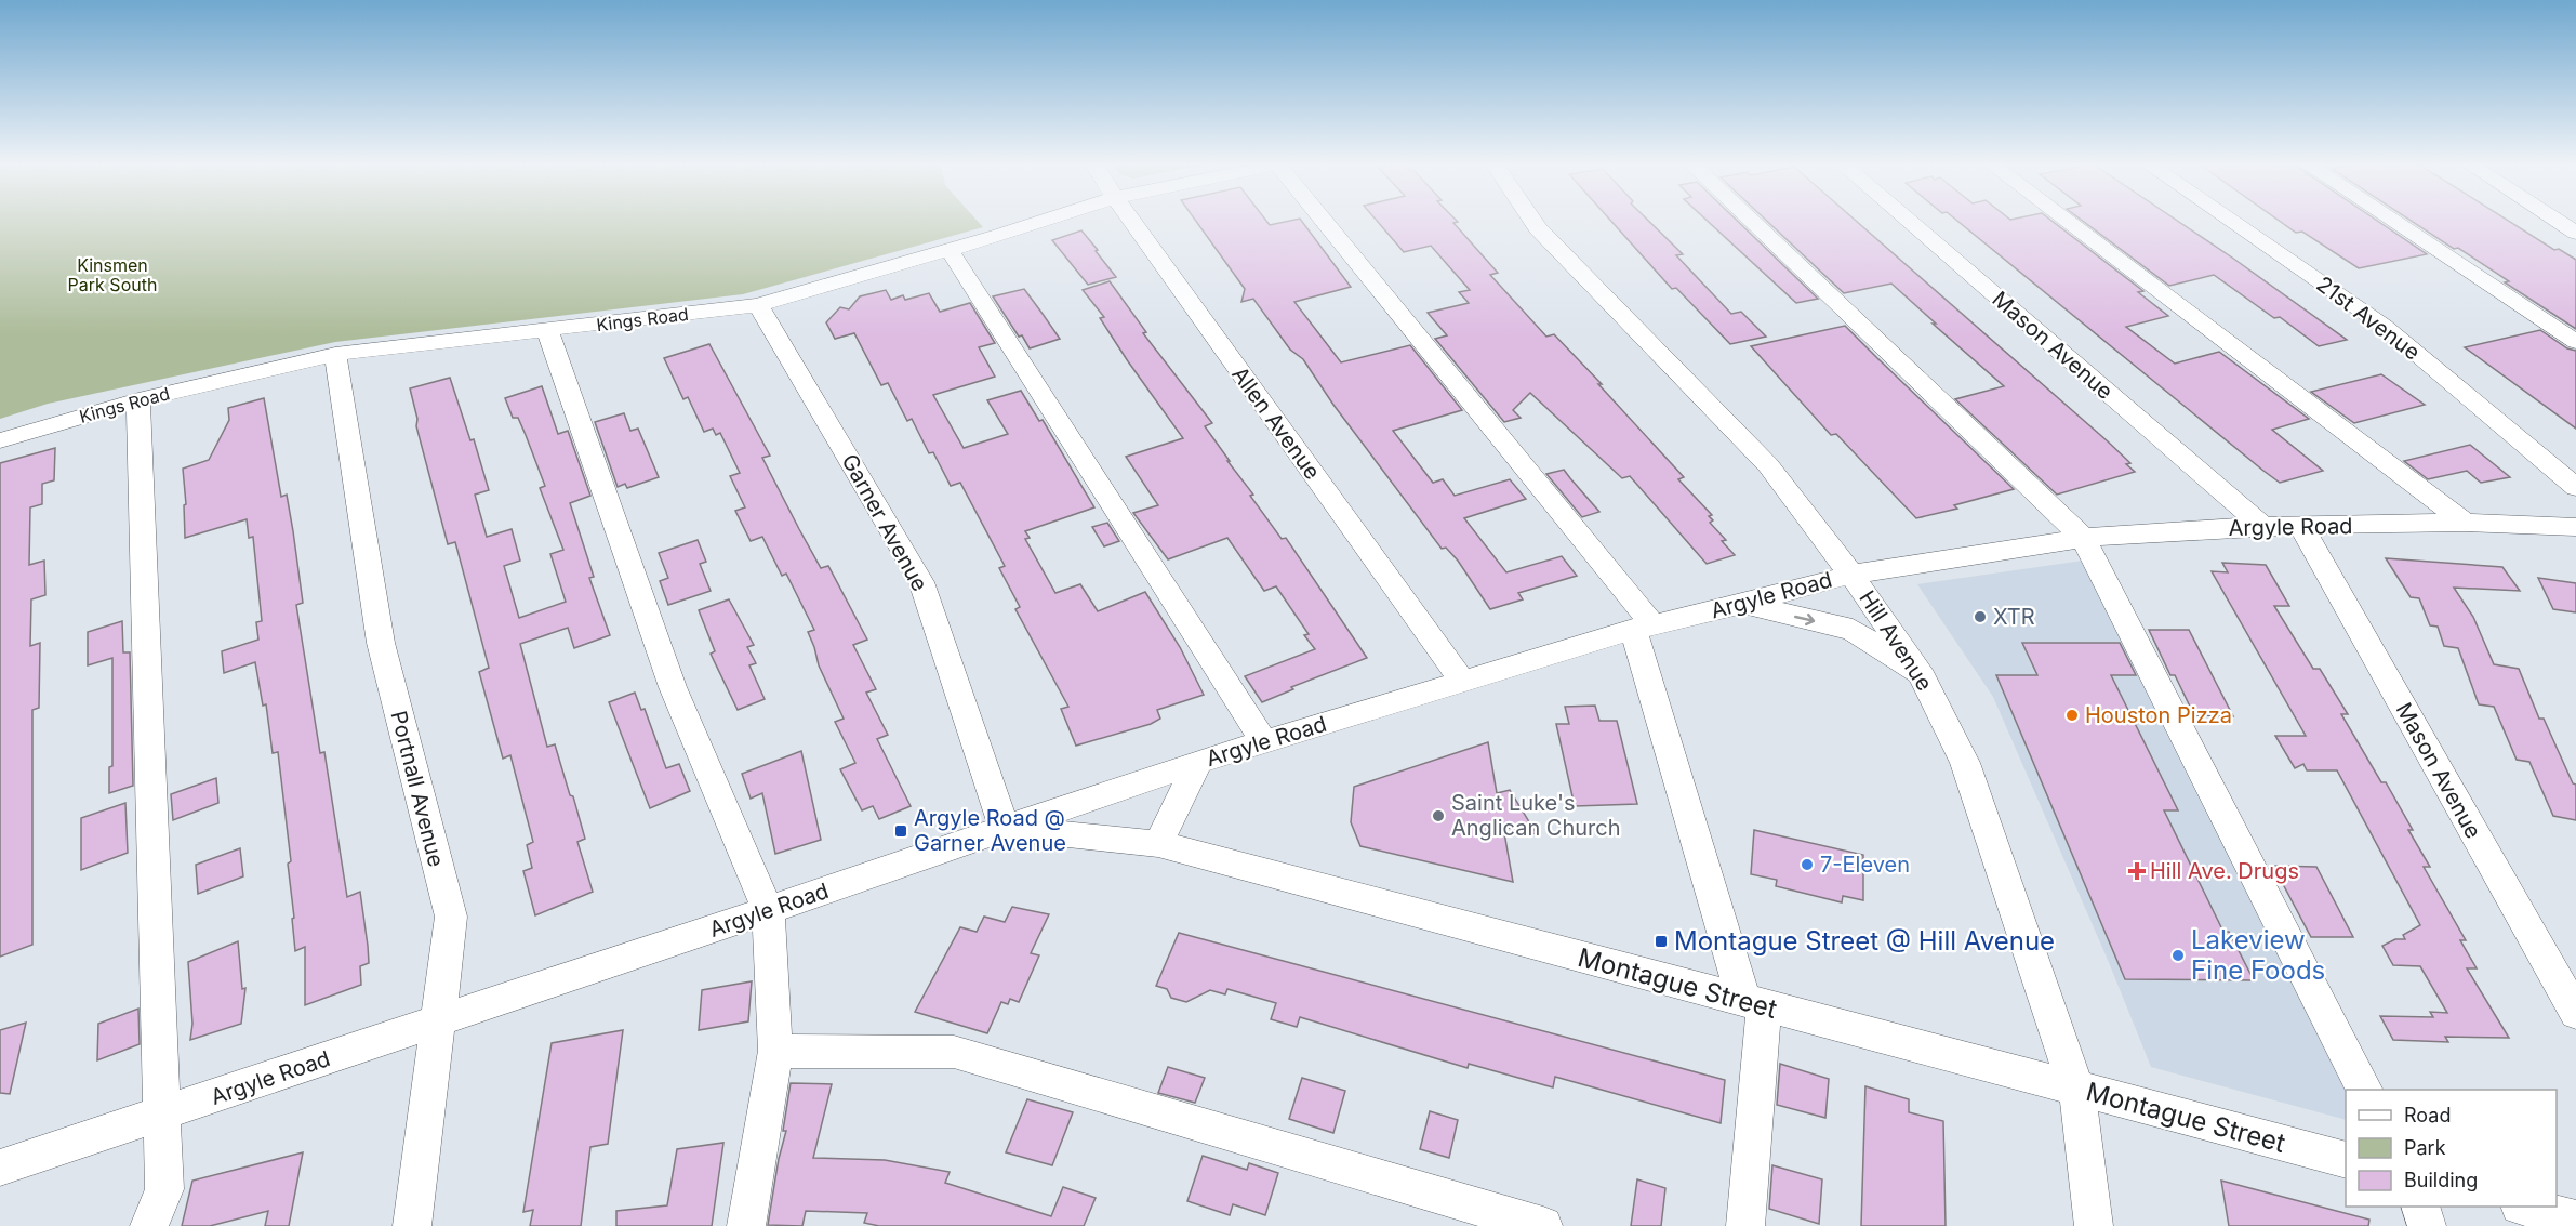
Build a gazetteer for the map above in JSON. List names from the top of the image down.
{
  "streets": {
    "street": [
      "21st Avenue",
      "Kings Road",
      "Mason Avenue",
      "Allen Avenue",
      "Garner Avenue",
      "Argyle Road",
      "Hill Avenue",
      "Portnall Avenue",
      "Montague Street"
    ]
  },
  "crossings": [
    ["Kings Road", "Garner Avenue"],
    ["Kings Road", "Portnall Avenue"],
    ["Mason Avenue", "Argyle Road"],
    ["Allen Avenue", "Argyle Road"],
    ["Garner Avenue", "Argyle Road"],
    ["Garner Avenue", "Montague Street"],
    ["Argyle Road", "Hill Avenue"],
    ["Argyle Road", "Portnall Avenue"],
    ["Argyle Road", "Montague Street"],
    ["Hill Avenue", "Montague Street"]
  ],
  "parks": ["Kinsmen Park South"],
  "places": {
    "other": [
      "XTR",
      "Houston Pizza",
      "Saint Luke's Anglican Church",
      "7-Eleven",
      "Lakeview Fine Foods"
    ],
    "transit": ["Argyle Road @ Garner Avenue", "Montague Street @ Hill Avenue"],
    "health": ["Hill Ave. Drugs"]
  },
  "legend": ["Road", "Park", "Building"]
}
